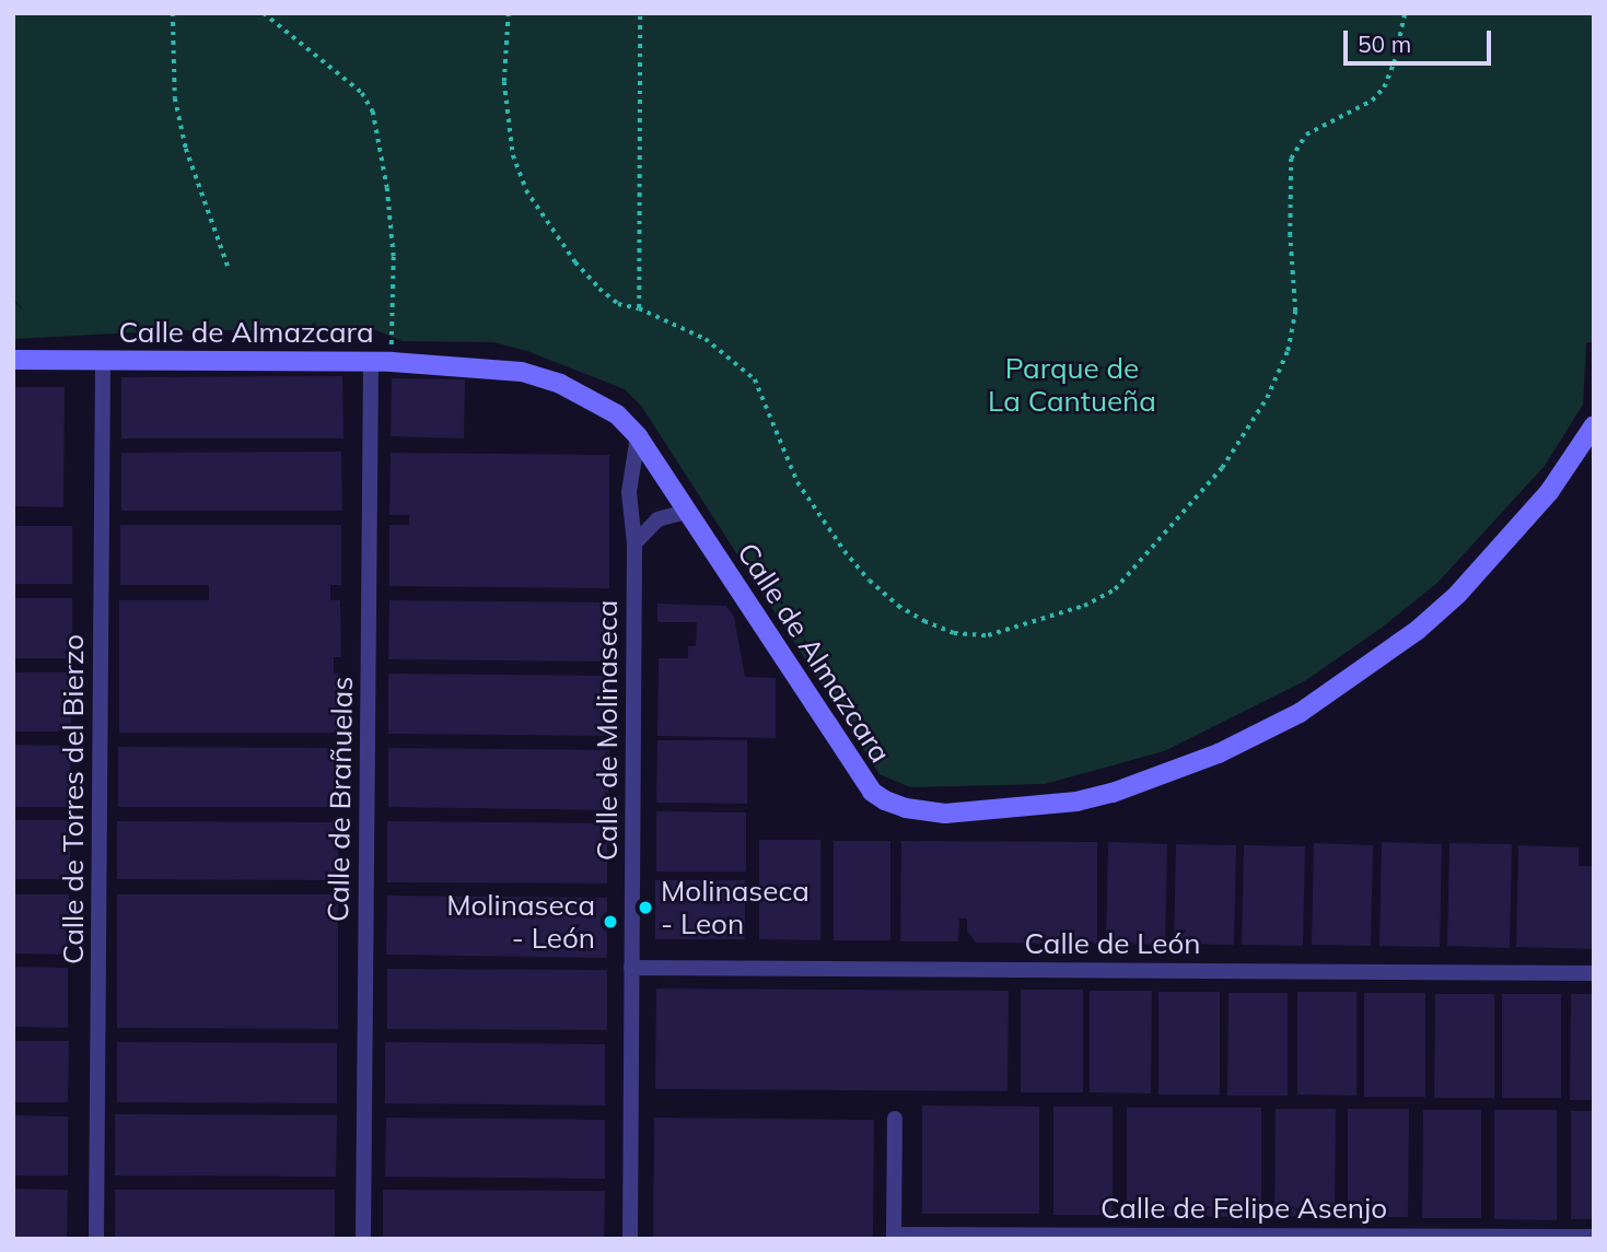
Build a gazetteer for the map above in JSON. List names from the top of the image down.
{
  "streets": {
    "street": [
      "Calle de Almazcara",
      "Calle de Molinaseca",
      "Calle de Torres del Bierzo",
      "Calle de Brañuelas",
      "Calle de León",
      "Calle de Felipe Asenjo"
    ]
  },
  "crossings": [
    ["Calle de Almazcara", "Calle de Molinaseca"],
    ["Calle de Almazcara", "Calle de Torres del Bierzo"],
    ["Calle de Almazcara", "Calle de Brañuelas"],
    ["Calle de Molinaseca", "Calle de León"]
  ],
  "parks": ["Parque de La Cantueña"],
  "places": ["Molinaseca - Leon", "Molinaseca - León"],
  "scale_bar": "50 m"
}
